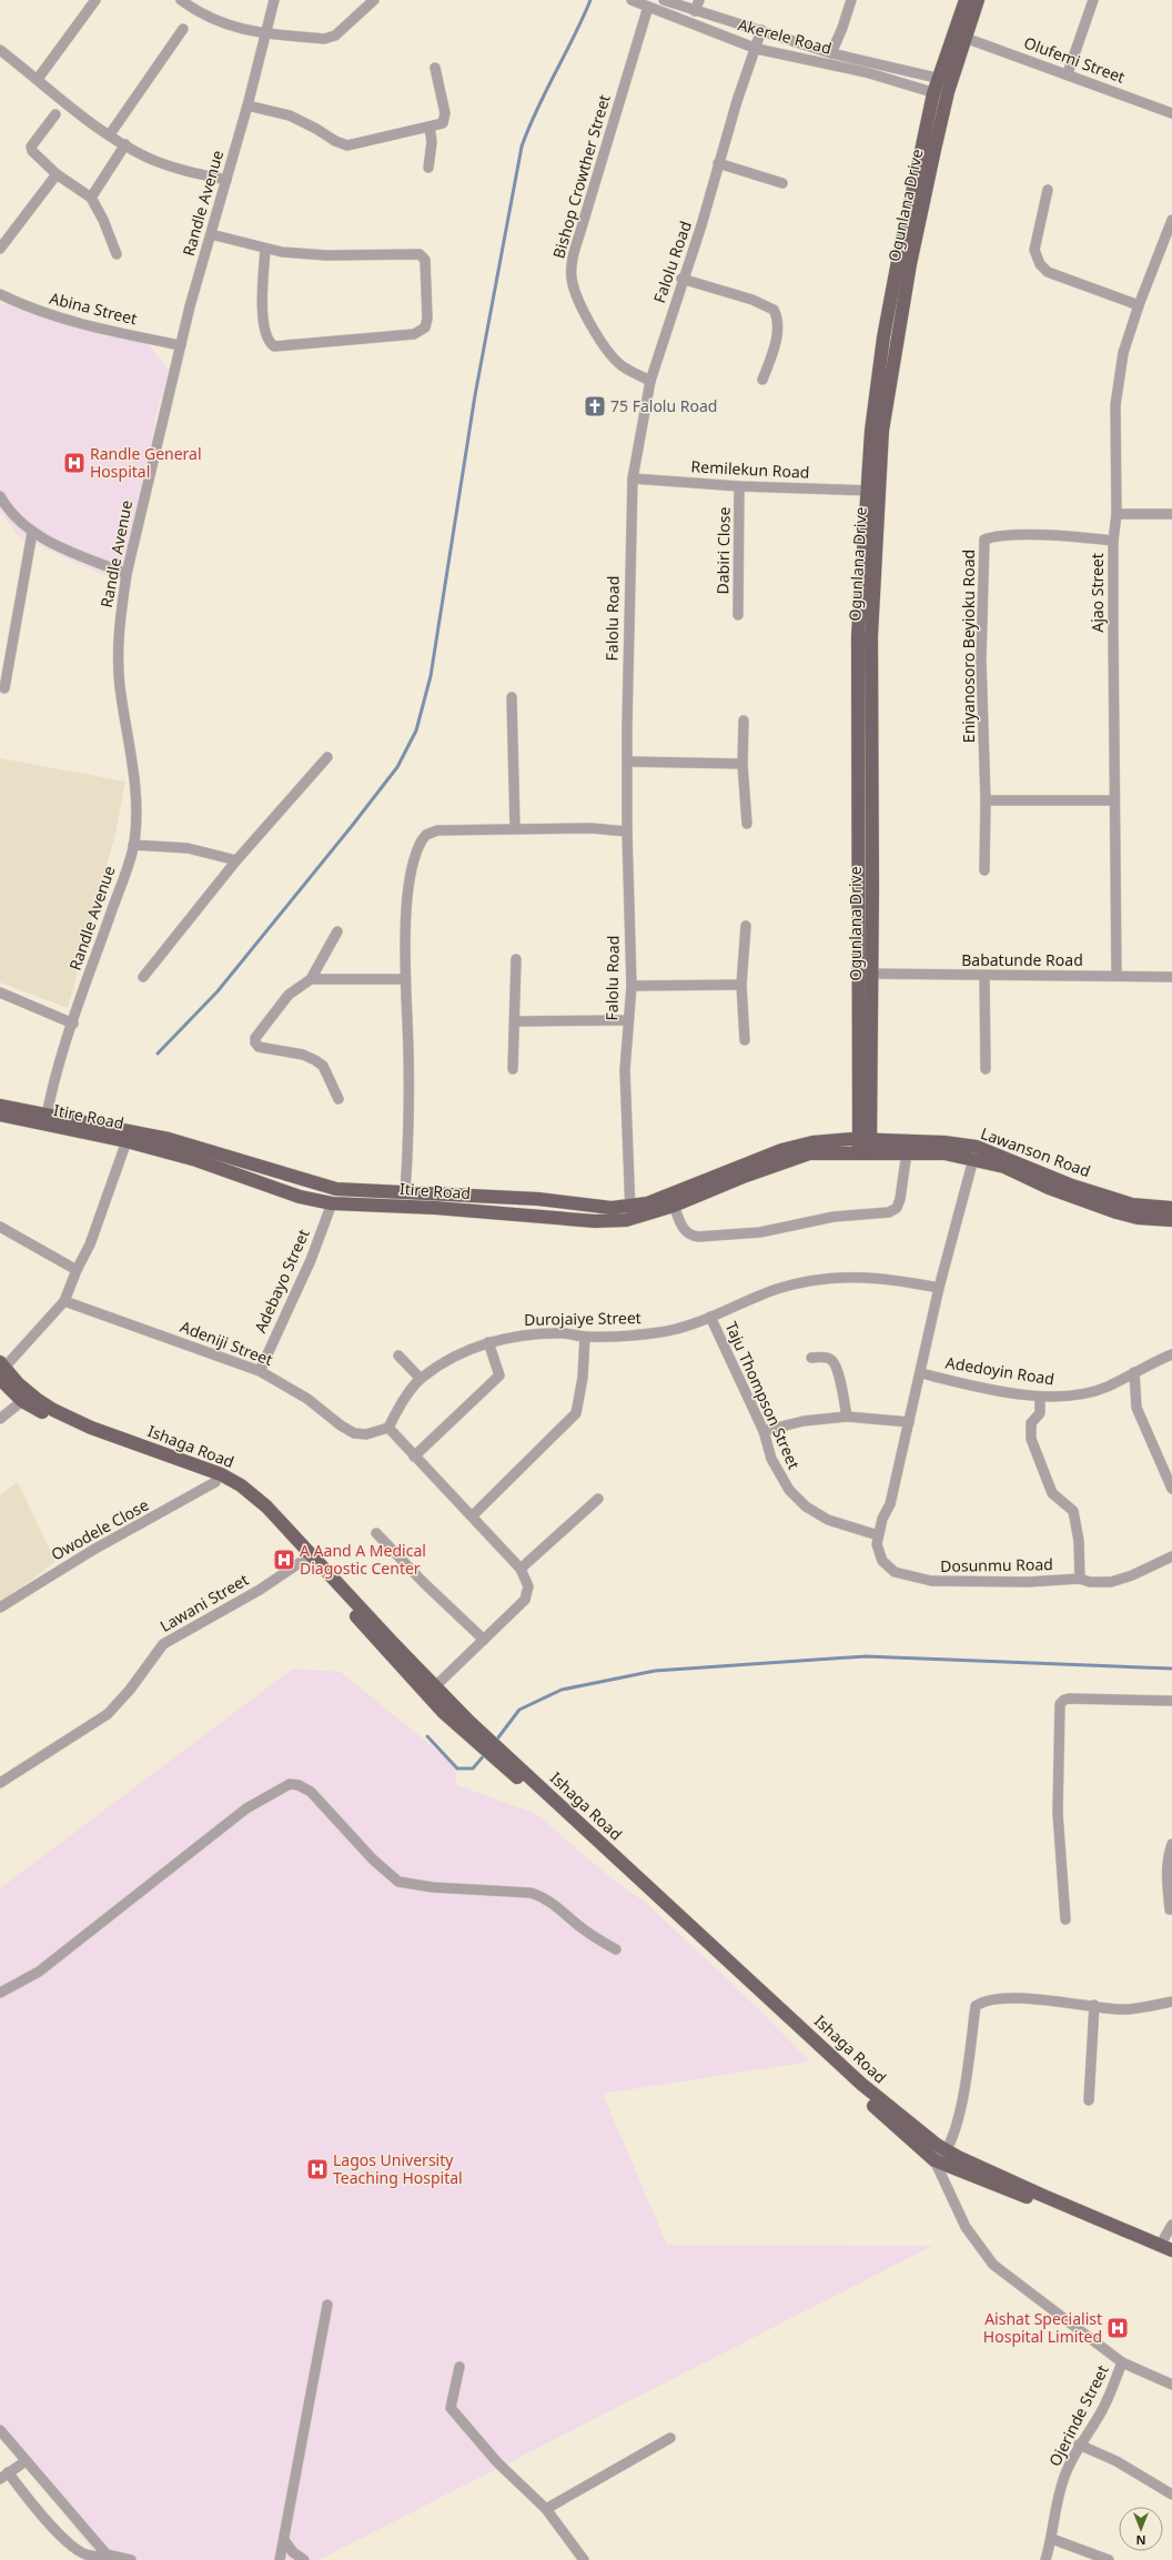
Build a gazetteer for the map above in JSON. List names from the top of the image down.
{
  "streets": {
    "main road": [
      "Ogunlana Drive",
      "Itire Road",
      "Lawanson Road",
      "Ishaga Road"
    ],
    "street": [
      "Akerele Road",
      "Olufemi Street",
      "Bishop Crowther Street",
      "Randle Avenue",
      "Falolu Road",
      "Abina Street",
      "Remilekun Road",
      "Dabiri Close",
      "Ajao Street",
      "Eniyanosoro Beyioku Road",
      "Babatunde Road",
      "Adebayo Street",
      "Durojaiye Street",
      "Adeniji Street",
      "Adedoyin Road",
      "Taju Thompson Street",
      "Owodele Close",
      "Dosunmu Road",
      "Lawani Street",
      "Ojerinde Street"
    ]
  },
  "crossings": [
    ["Akerele Road", "Bishop Crowther Street"],
    ["Akerele Road", "Ogunlana Drive"],
    ["Akerele Road", "Falolu Road"],
    ["Olufemi Street", "Ogunlana Drive"],
    ["Bishop Crowther Street", "Falolu Road"],
    ["Randle Avenue", "Abina Street"],
    ["Randle Avenue", "Itire Road"],
    ["Ogunlana Drive", "Remilekun Road"],
    ["Ogunlana Drive", "Babatunde Road"],
    ["Ogunlana Drive", "Itire Road"],
    ["Ogunlana Drive", "Lawanson Road"],
    ["Falolu Road", "Remilekun Road"],
    ["Falolu Road", "Itire Road"],
    ["Remilekun Road", "Dabiri Close"],
    ["Ajao Street", "Eniyanosoro Beyioku Road"],
    ["Ajao Street", "Babatunde Road"],
    ["Itire Road", "Lawanson Road"],
    ["Itire Road", "Adebayo Street"],
    ["Lawanson Road", "Dosunmu Road"],
    ["Adebayo Street", "Adeniji Street"],
    ["Durojaiye Street", "Adeniji Street"],
    ["Durojaiye Street", "Taju Thompson Street"],
    ["Durojaiye Street", "Dosunmu Road"],
    ["Adedoyin Road", "Dosunmu Road"],
    ["Taju Thompson Street", "Dosunmu Road"],
    ["Ishaga Road", "Owodele Close"],
    ["Ishaga Road", "Lawani Street"]
  ],
  "places": {
    "church": ["75 Falolu Road"],
    "hospital": [
      "Randle General Hospital",
      "A Aand A Medical Diagostic Center",
      "Lagos University Teaching Hospital",
      "Aishat Specialist Hospital Limited"
    ]
  },
  "north": "bottom"
}
